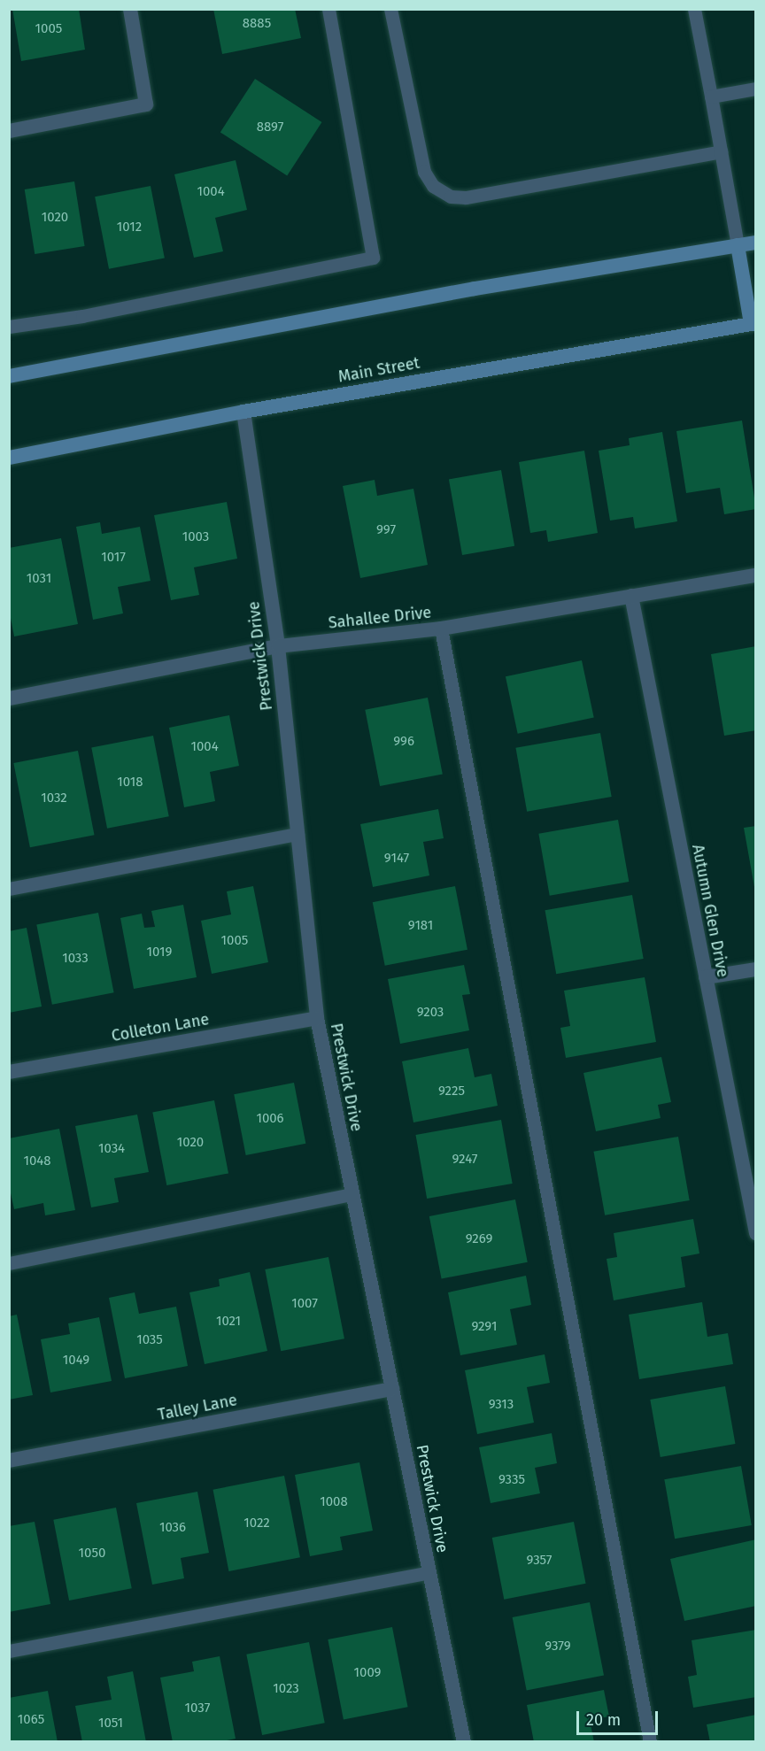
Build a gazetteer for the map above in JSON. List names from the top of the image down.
{
  "streets": {
    "main road": ["Main Street"],
    "street": [
      "Sahallee Drive",
      "Prestwick Drive",
      "Autumn Glen Drive",
      "Colleton Lane",
      "Talley Lane"
    ]
  },
  "crossings": [
    ["Main Street", "Prestwick Drive"],
    ["Sahallee Drive", "Prestwick Drive"],
    ["Sahallee Drive", "Autumn Glen Drive"],
    ["Prestwick Drive", "Colleton Lane"],
    ["Prestwick Drive", "Talley Lane"]
  ],
  "house_numbers": [
    "8885",
    "1005",
    "8897",
    "1004",
    "1020",
    "1012",
    "997",
    "1003",
    "1017",
    "1031",
    "996",
    "1004",
    "1018",
    "1032",
    "9147",
    "9181",
    "1005",
    "1019",
    "1033",
    "9203",
    "9225",
    "1006",
    "1020",
    "1034",
    "9247",
    "1048",
    "9269",
    "1007",
    "1021",
    "9291",
    "1035",
    "1049",
    "9313",
    "9335",
    "1008",
    "1022",
    "1036",
    "1050",
    "9357",
    "9379",
    "1009",
    "1023",
    "1037",
    "1065",
    "1051"
  ],
  "scale_bar": "20 m"
}
